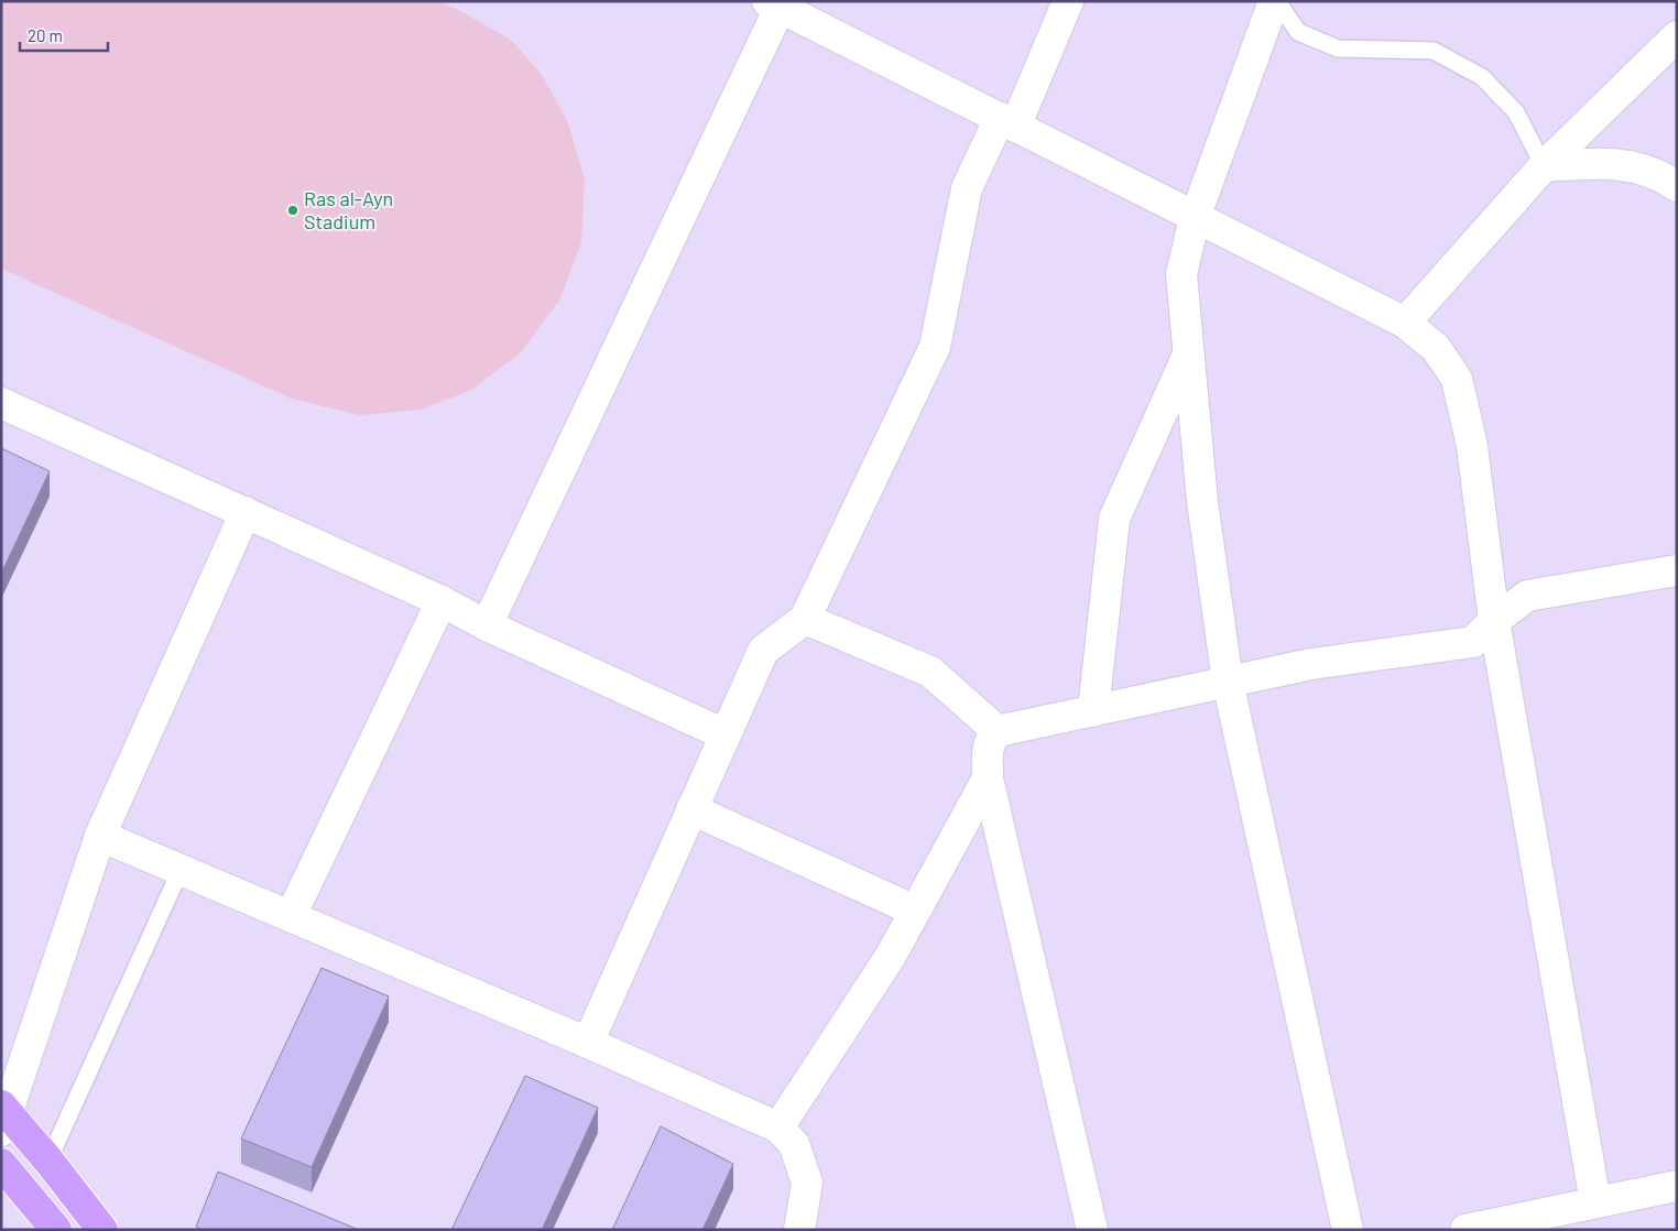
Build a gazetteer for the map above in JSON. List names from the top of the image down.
{
  "places": ["Ras al-Ayn Stadium"],
  "scale_bar": "20 m"
}
